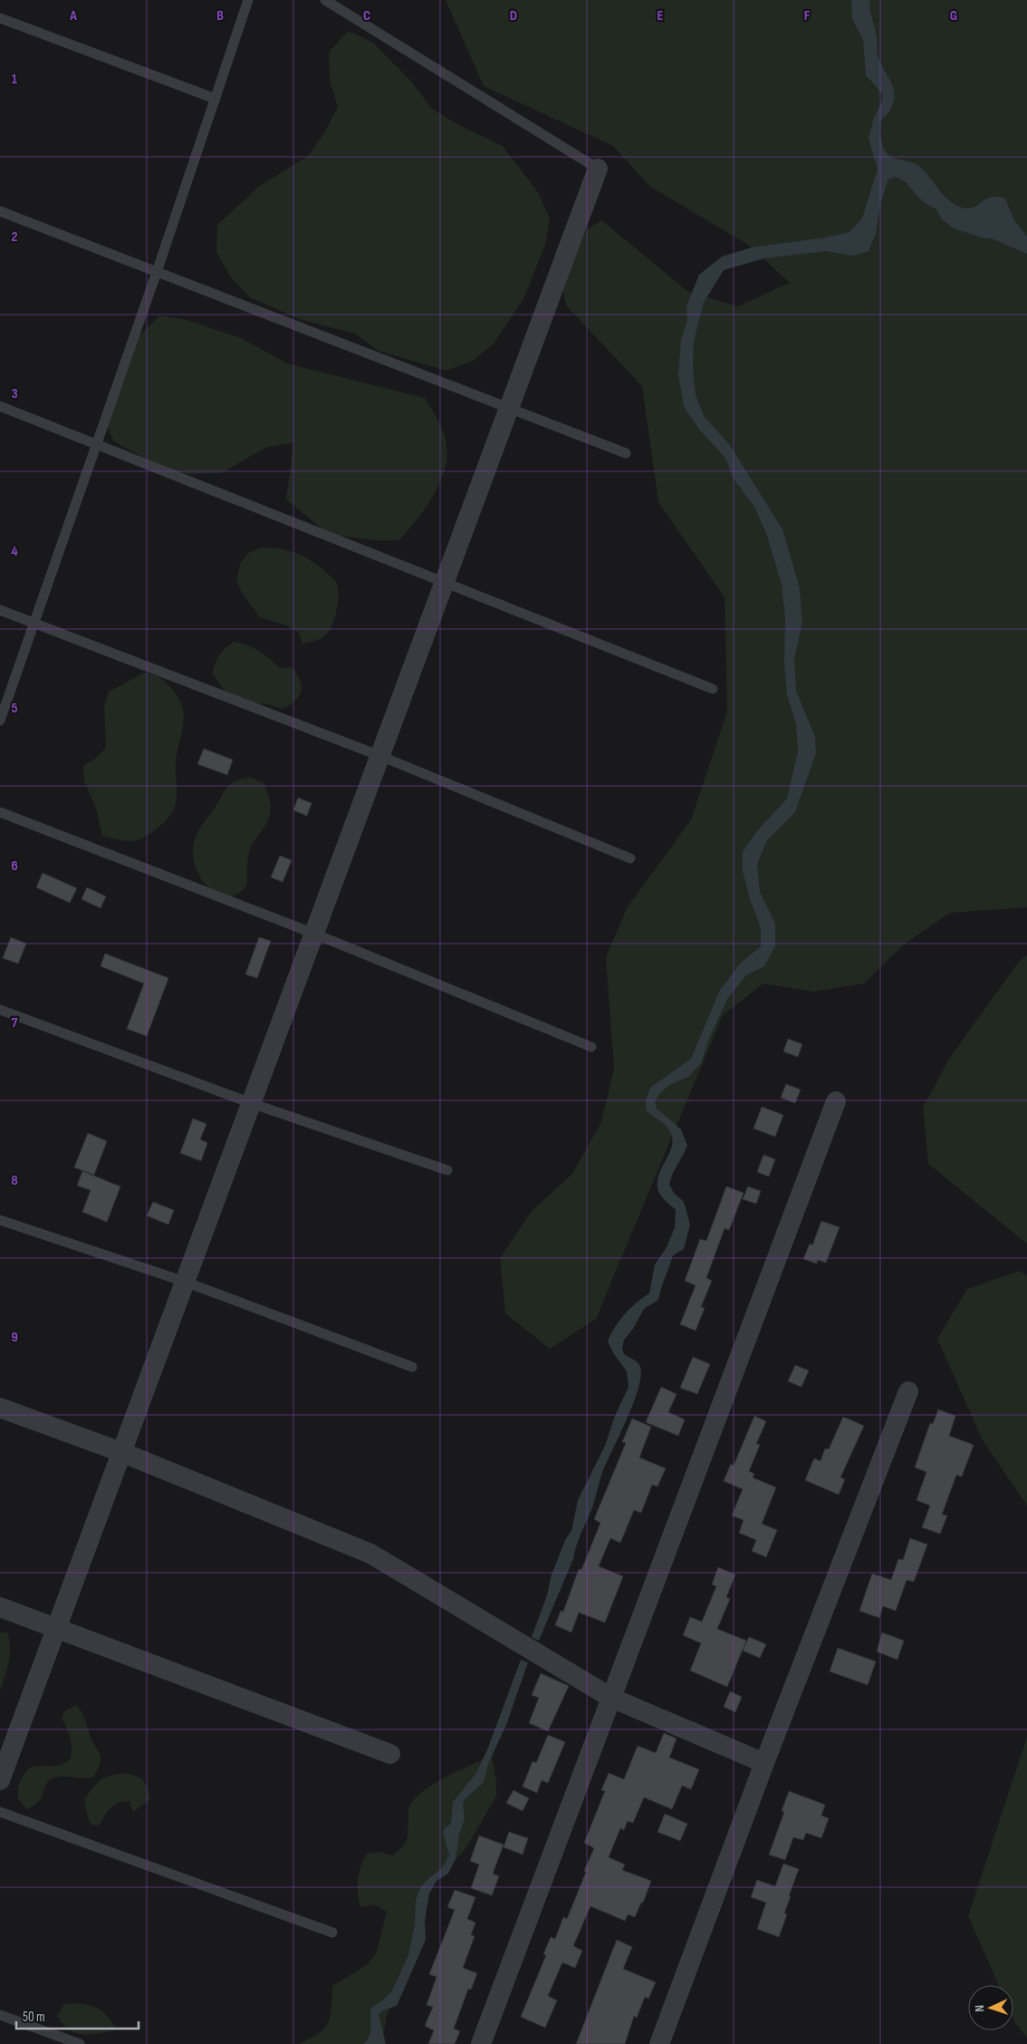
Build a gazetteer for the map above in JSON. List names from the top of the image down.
{
  "scale_bar": "50 m",
  "north": "left",
  "grid": {
    "columns": [
      "A",
      "B",
      "C",
      "D",
      "E",
      "F",
      "G"
    ],
    "rows": [
      "1",
      "2",
      "3",
      "4",
      "5",
      "6",
      "7",
      "8",
      "9"
    ]
  }
}
